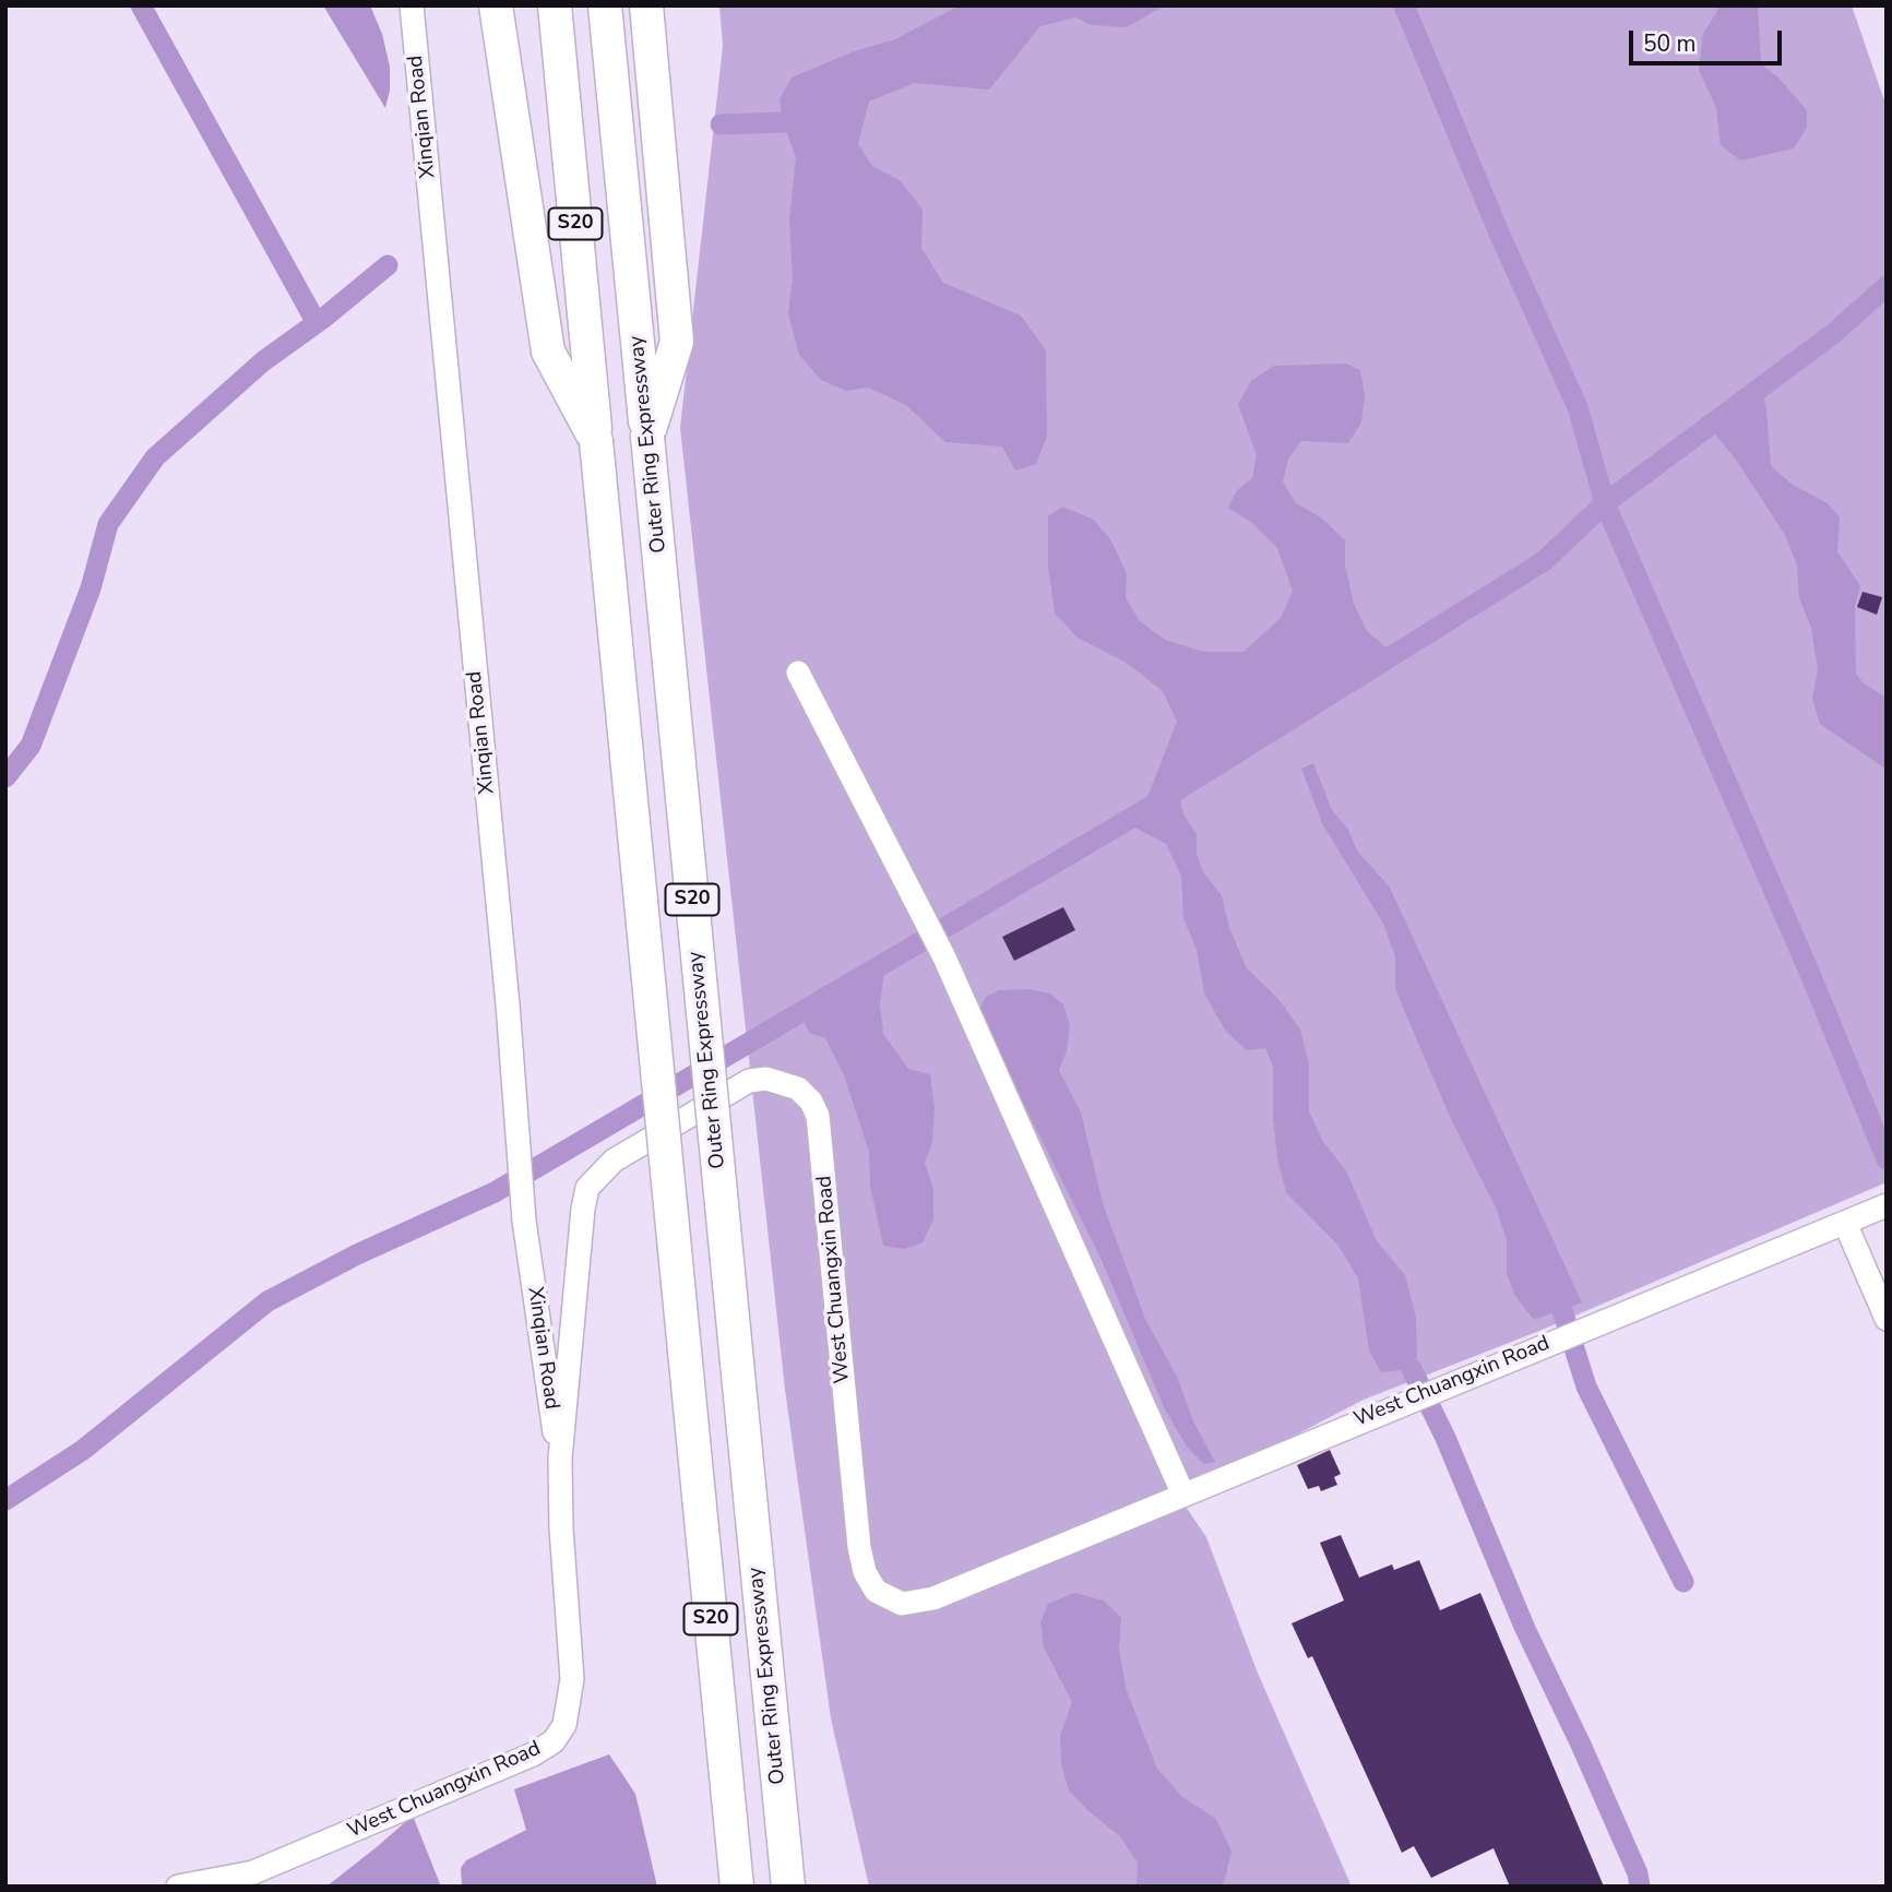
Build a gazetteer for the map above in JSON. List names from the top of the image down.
{
  "streets": {
    "highway": ["S20", "Outer Ring Expressway"],
    "street": ["Xinqian Road", "West Chuangxin Road"]
  },
  "crossings": [
    ["Xinqian Road", "West Chuangxin Road"]
  ],
  "scale_bar": "50 m"
}
